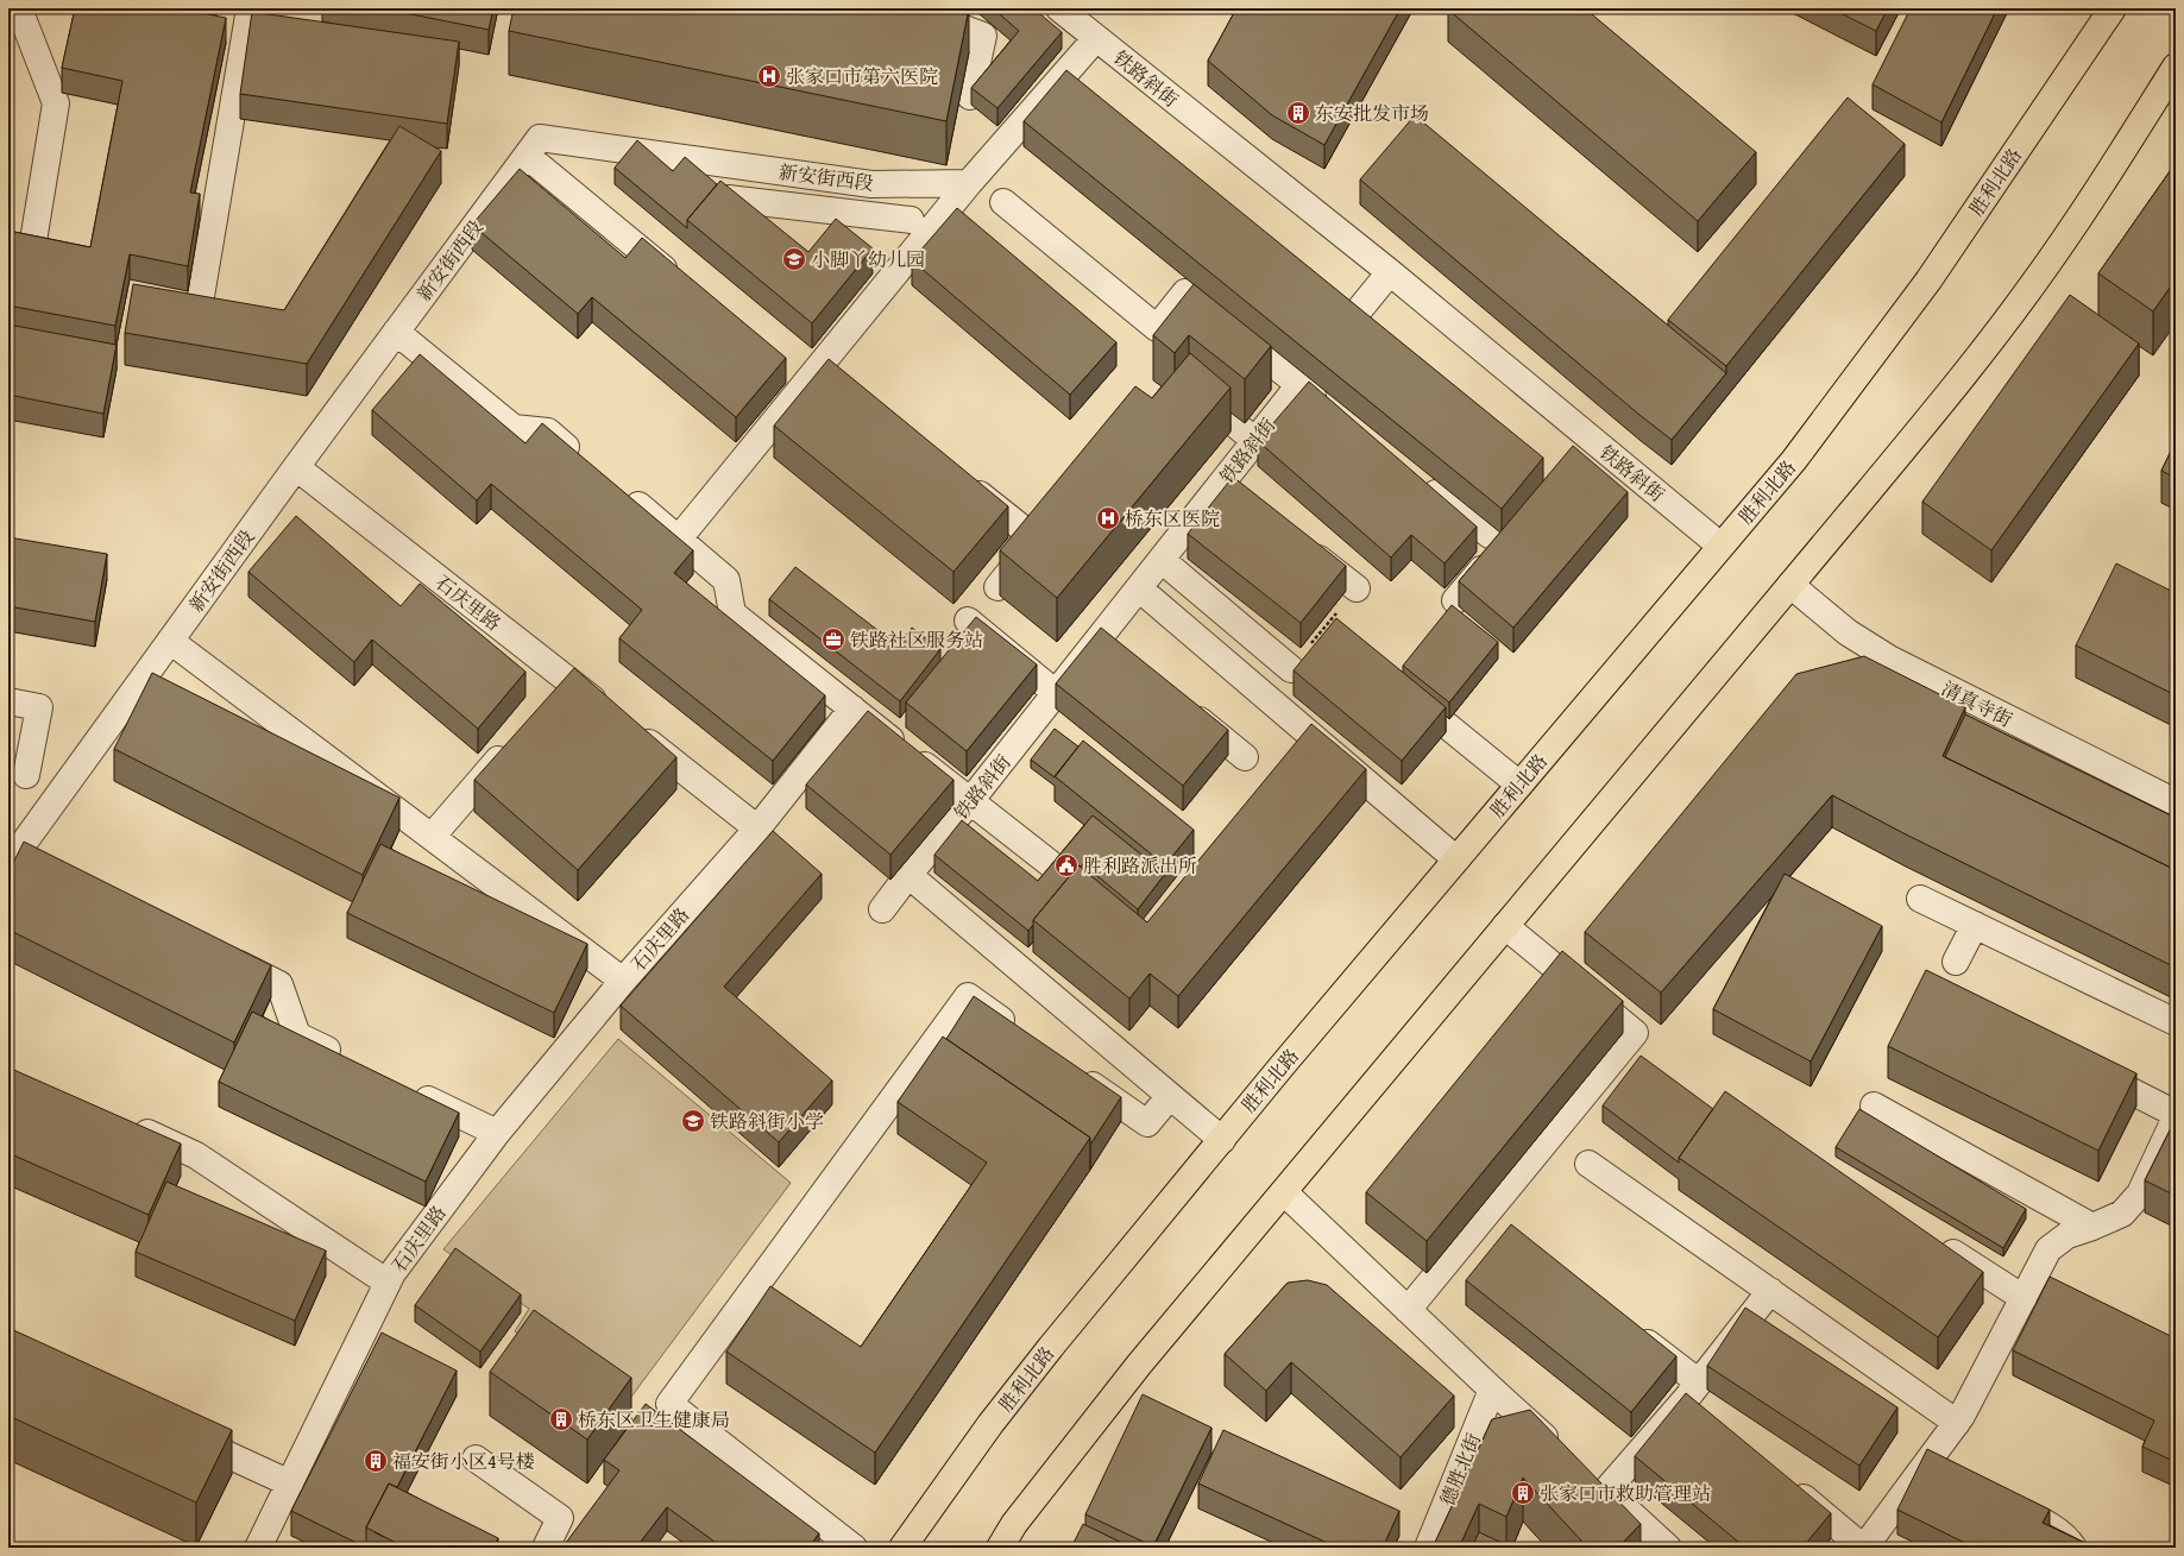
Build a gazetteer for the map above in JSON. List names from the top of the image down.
{
  "streets": {
    "highway": ["胜利北路"],
    "street": [
      "铁路斜街",
      "新安街西段",
      "石庆里路",
      "清真寺街",
      "德胜北街"
    ]
  },
  "crossings": [
    ["铁路斜街", "胜利北路"],
    ["新安街西段", "石庆里路"]
  ],
  "places": {
    "hospital": ["张家口市第六医院", "桥东区医院"],
    "building": [
      "东安批发市场",
      "桥东区卫生健康局",
      "福安街小区4号楼",
      "张家口市救助管理站"
    ],
    "school or university": ["小脚丫幼儿园", "铁路斜街小学"],
    "office": ["铁路社区服务站"],
    "public building": ["胜利路派出所"]
  }
}
